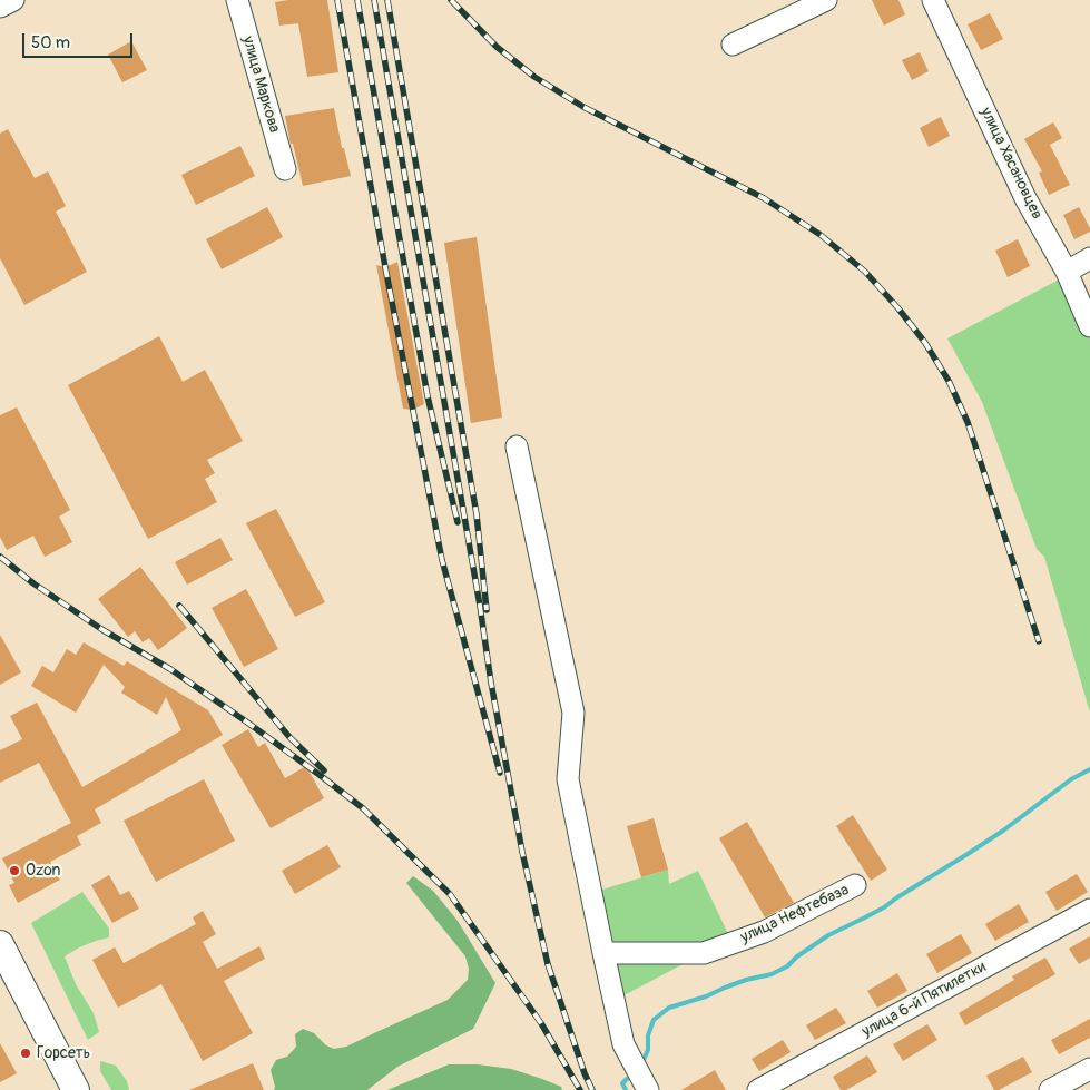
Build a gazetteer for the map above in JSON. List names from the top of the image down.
{
  "streets": {
    "street": [
      "улица Маркова",
      "улица Хасановцев",
      "улица Нефтебаза",
      "улица 6-й Пятилетки"
    ]
  },
  "places": ["Ozon", "Горсеть"],
  "scale_bar": "50 m"
}
